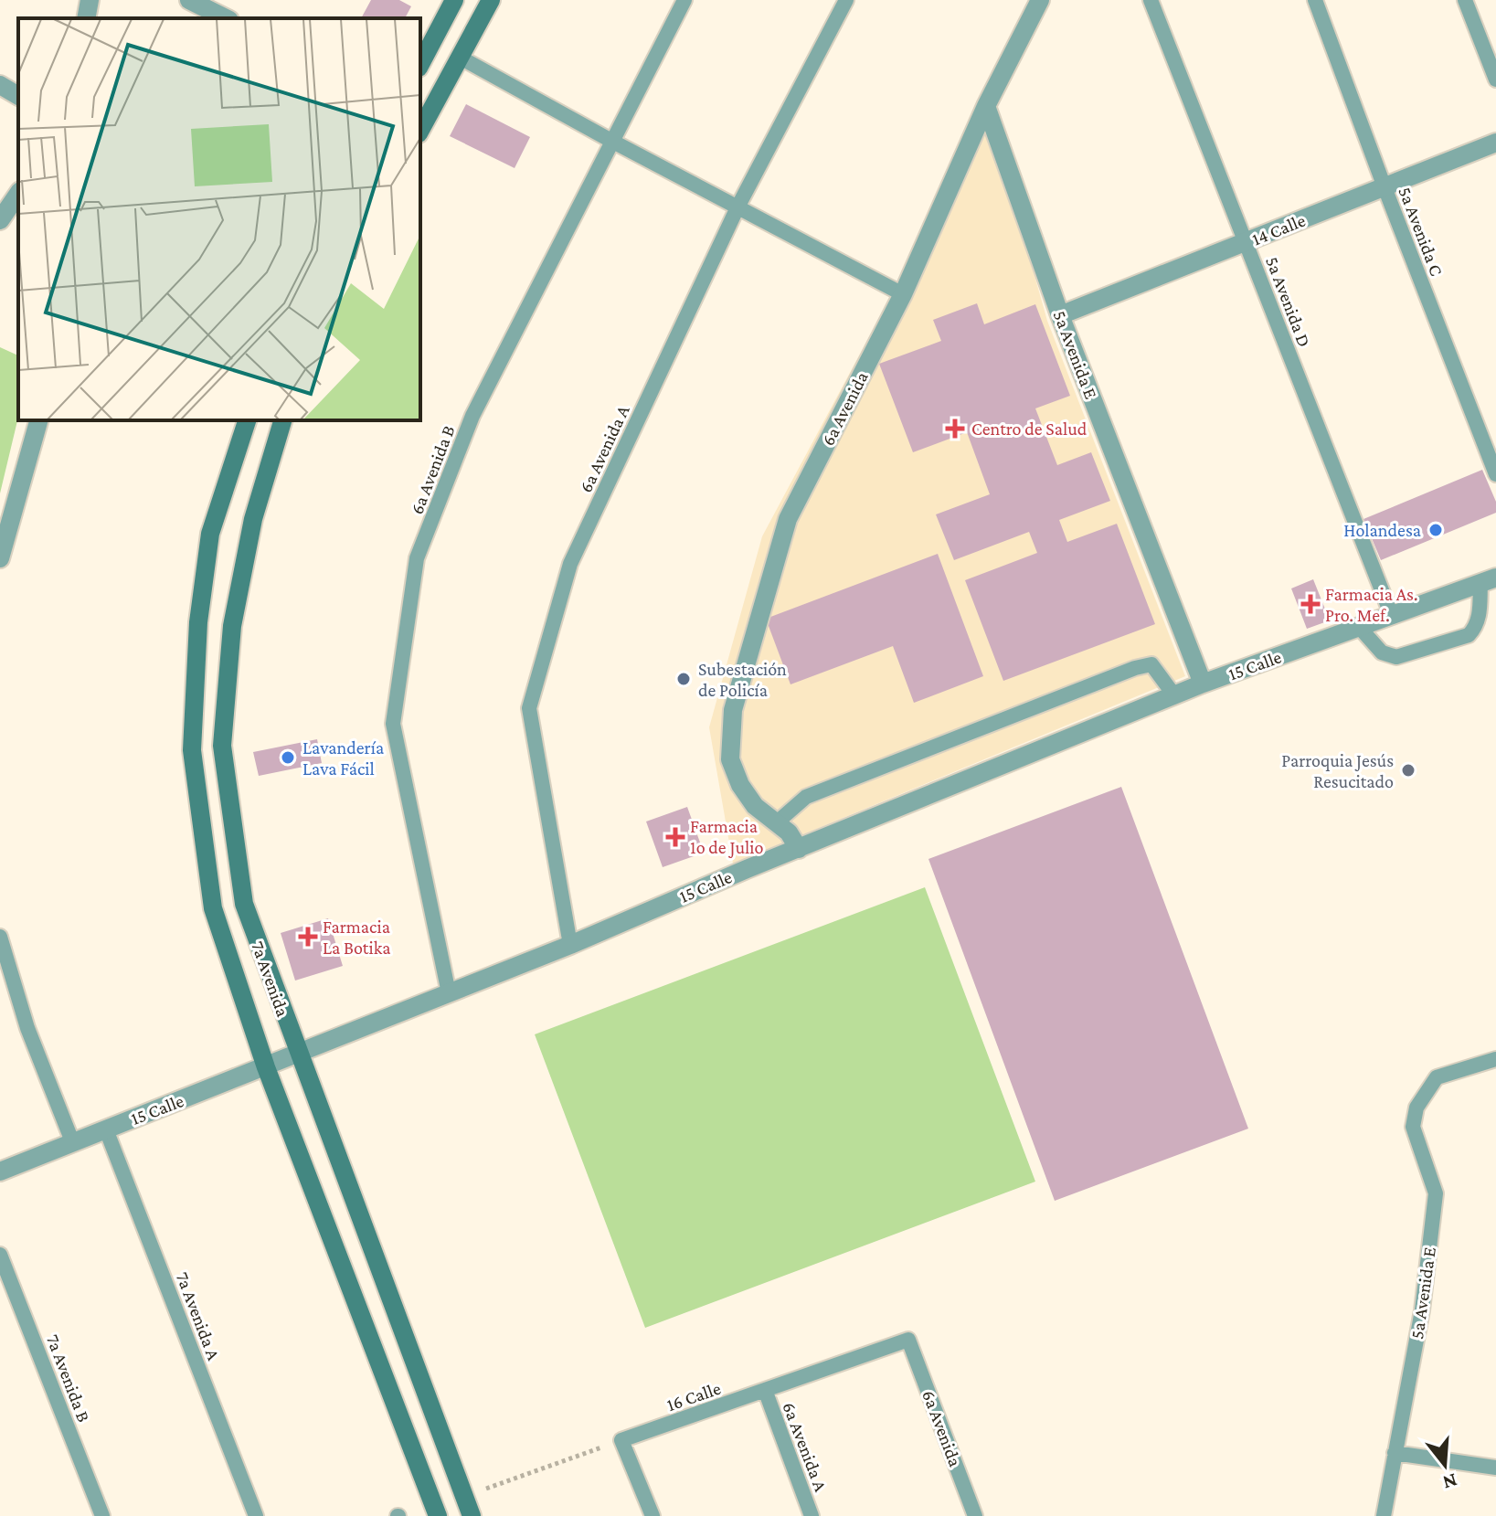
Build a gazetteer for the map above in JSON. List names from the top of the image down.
{
  "streets": {
    "street": [
      "14 Calle",
      "5a Avenida E",
      "6a Avenida",
      "15 Calle",
      "7a Avenida"
    ],
    "lane": [
      "5a Avenida C",
      "5a Avenida D",
      "6a Avenida A",
      "6a Avenida B",
      "7a Avenida A",
      "7a Avenida B",
      "16 Calle"
    ]
  },
  "crossings": [
    ["14 Calle", "5a Avenida C"],
    ["14 Calle", "5a Avenida D"],
    ["14 Calle", "5a Avenida E"],
    ["5a Avenida D", "15 Calle"],
    ["5a Avenida E", "6a Avenida"],
    ["5a Avenida E", "15 Calle"],
    ["6a Avenida", "15 Calle"],
    ["6a Avenida", "16 Calle"],
    ["6a Avenida A", "15 Calle"],
    ["6a Avenida A", "16 Calle"],
    ["6a Avenida B", "15 Calle"],
    ["15 Calle", "7a Avenida"],
    ["15 Calle", "7a Avenida A"]
  ],
  "places": {
    "health": [
      "Centro de Salud",
      "Farmacia As. Pro. Mef.",
      "Farmacia 1o de Julio",
      "Farmacia La Botika"
    ],
    "other": [
      "Holandesa",
      "Subestación de Policía",
      "Lavandería Lava Fácil",
      "Parroquia Jesús Resucitado"
    ]
  },
  "north": "bottom"
}
